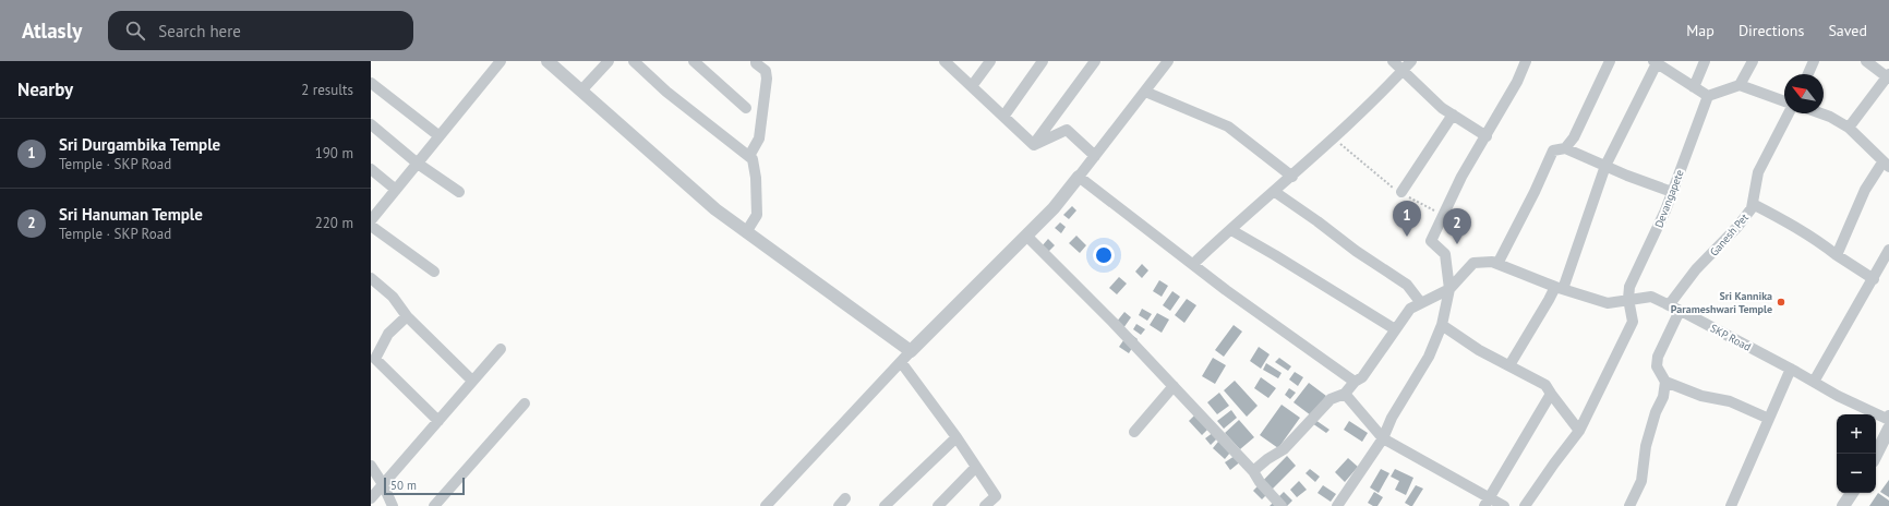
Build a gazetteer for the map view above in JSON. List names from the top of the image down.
{
  "streets": {
    "street": ["Devangapete", "Ganesh Pet", "SKP Road"]
  },
  "crossings": [
    ["Devangapete", "SKP Road"],
    ["Ganesh Pet", "SKP Road"]
  ],
  "places": ["Sri Kannika Parameshwari Temple"],
  "scale_bar": "50 m",
  "north": "top left",
  "page": {
    "header": "Atlasly",
    "search": "Search here",
    "nav": ["Map", "Directions", "Saved"],
    "heading": ["Nearby", "2 results"],
    "list": [
      {
        "mark": "1",
        "name": "Sri Durgambika Temple",
        "note": "Temple · SKP Road",
        "value": "190 m"
      },
      {
        "mark": "2",
        "name": "Sri Hanuman Temple",
        "note": "Temple · SKP Road",
        "value": "220 m"
      }
    ],
    "pins": ["1", "2"],
    "map_buttons": ["+", "−"],
    "scale": "50 m"
  }
}
